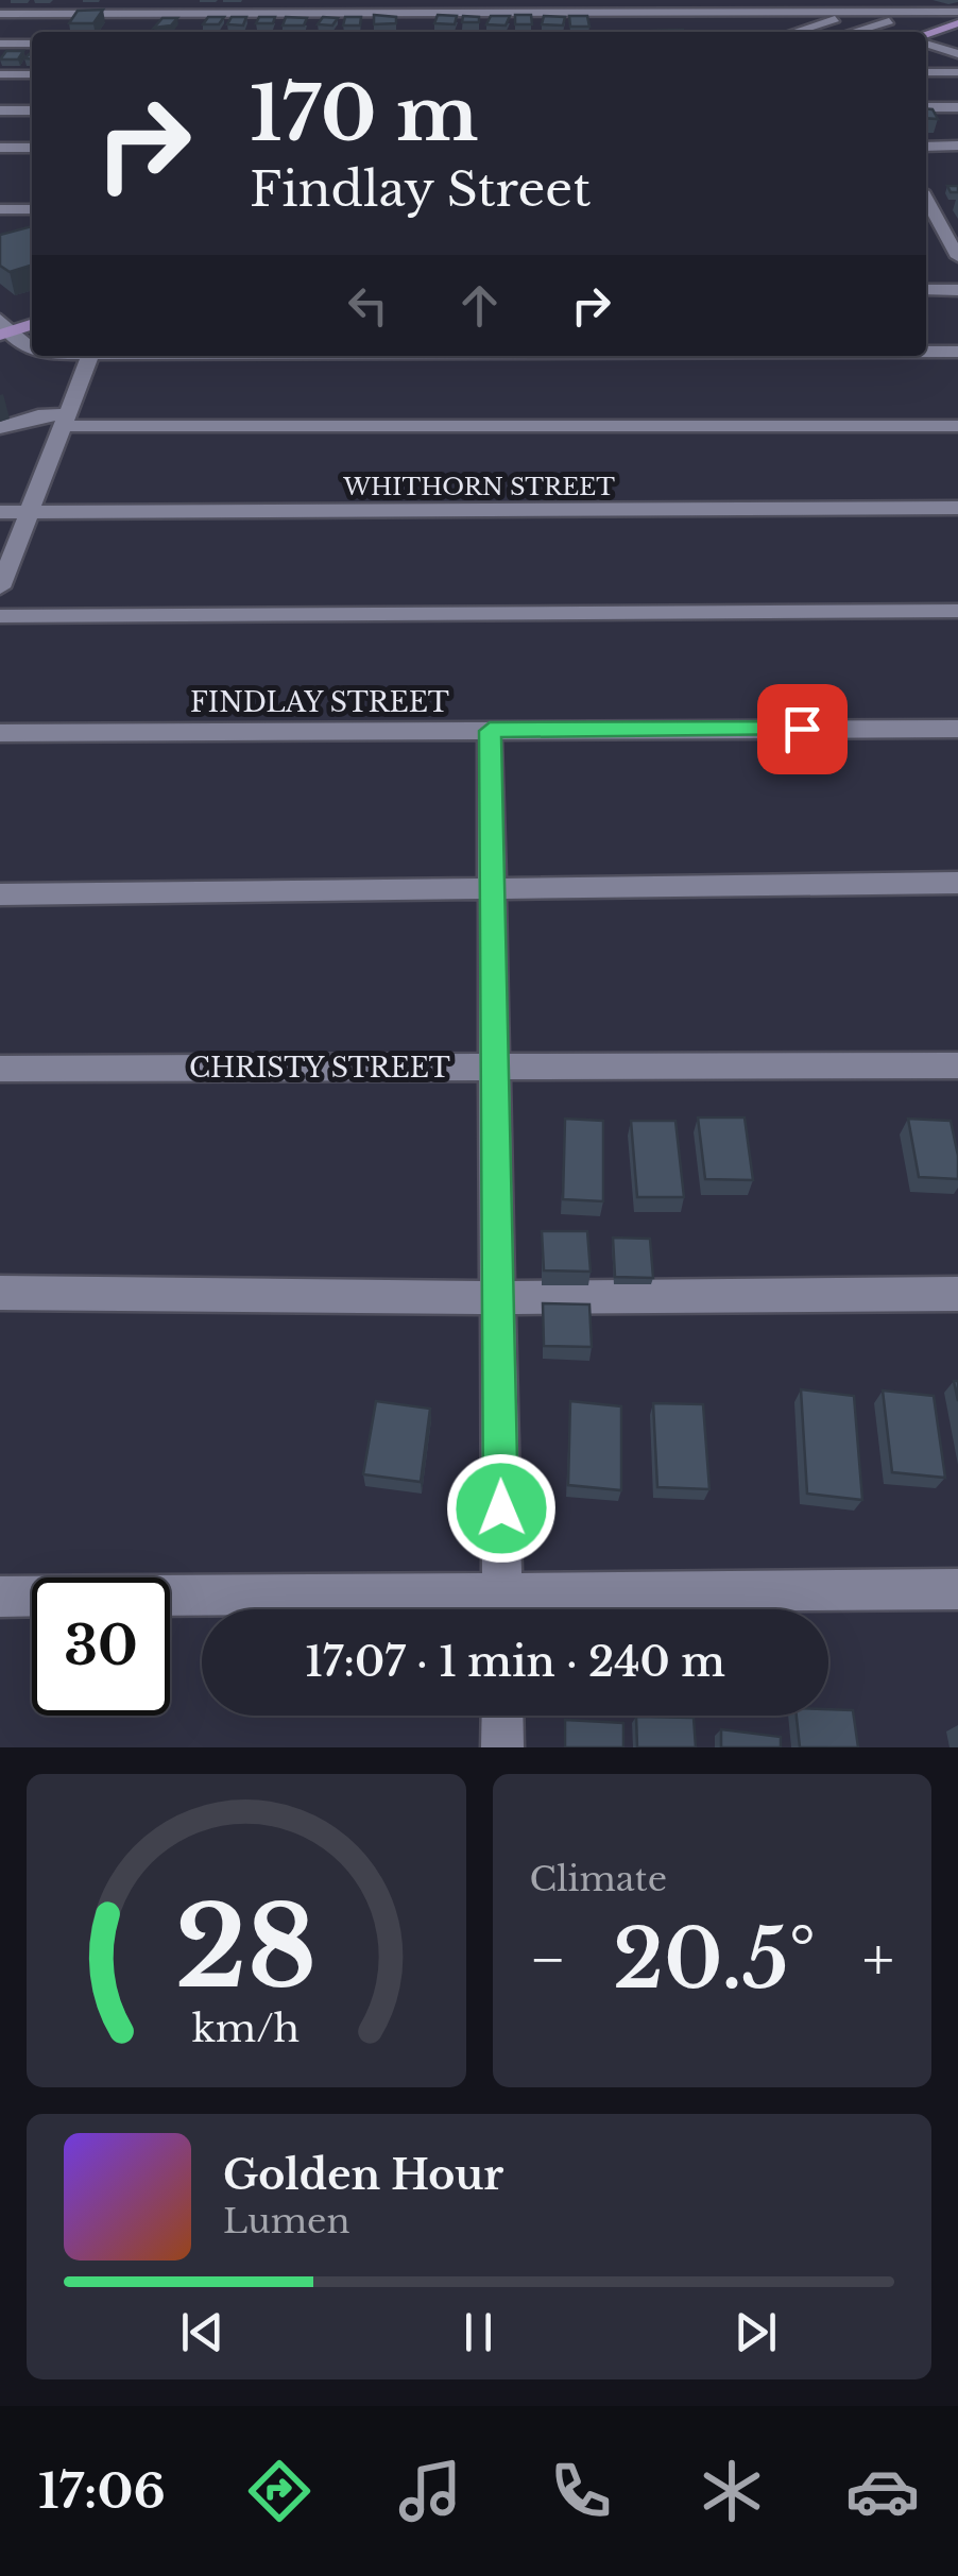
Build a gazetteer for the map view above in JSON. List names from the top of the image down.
{
  "streets": {
    "street": ["WHITHORN STREET", "FINDLAY STREET", "CHRISTY STREET"]
  },
  "page": {
    "turn": ["170 m", "Findlay Street"],
    "limit": "30",
    "trip": "17:07 · 1 min · 240 m",
    "tile": "Climate",
    "heat": ["−", "20.5°", "+"],
    "song": ["Golden Hour", "Lumen"],
    "tabs": "17:06",
    "gauge": ["28", "km/h"]
  }
}
